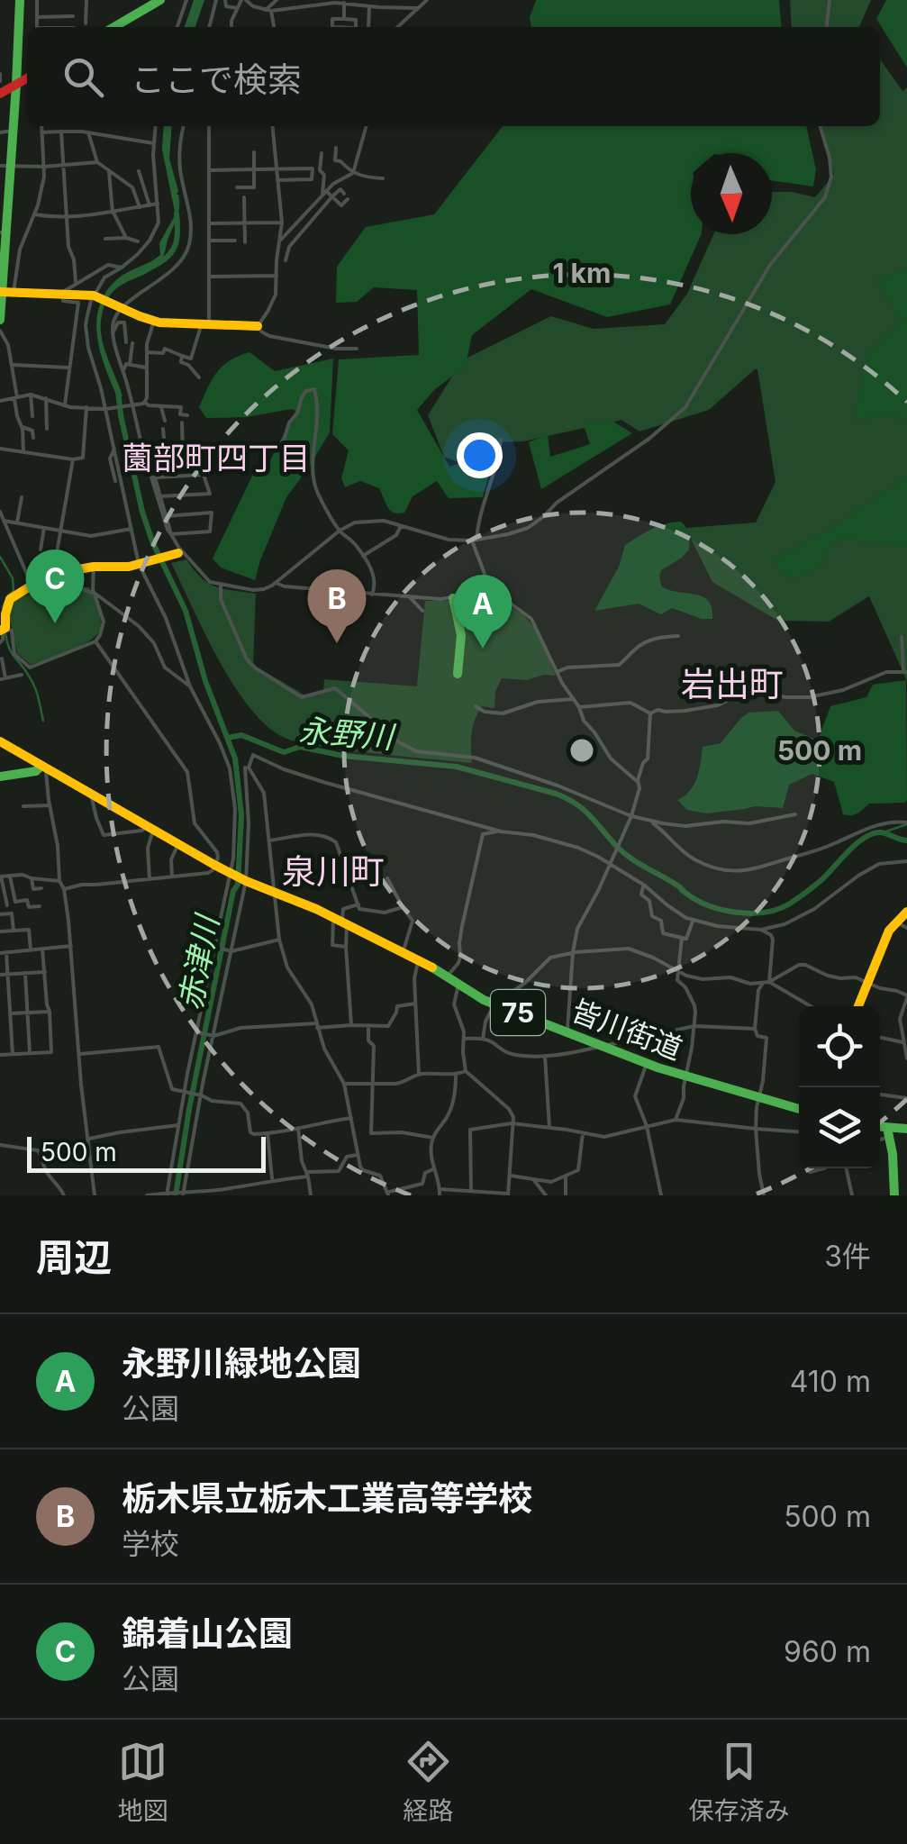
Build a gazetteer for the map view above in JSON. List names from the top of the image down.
{
  "streets": {
    "main road": ["75", "皆川街道"]
  },
  "crossings": [
    ["75", "皆川街道"]
  ],
  "districts": ["薗部町四丁目", "岩出町", "泉川町"],
  "water": ["永野川", "赤津川"],
  "scale_bar": "500 m",
  "north": "bottom",
  "page": {
    "search": "ここで検索",
    "pins": ["C", "B", "A"],
    "scale": "500 m",
    "heading": ["周辺", "3件"],
    "list": [
      {
        "mark": "A",
        "name": "永野川緑地公園",
        "note": "公園",
        "value": "410 m"
      },
      {
        "mark": "B",
        "name": "栃木県立栃木工業高等学校",
        "note": "学校",
        "value": "500 m"
      },
      {
        "mark": "C",
        "name": "錦着山公園",
        "note": "公園",
        "value": "960 m"
      }
    ],
    "nav": ["地図", "経路", "保存済み"]
  },
  "rings": ["1 km", "500 m"]
}
